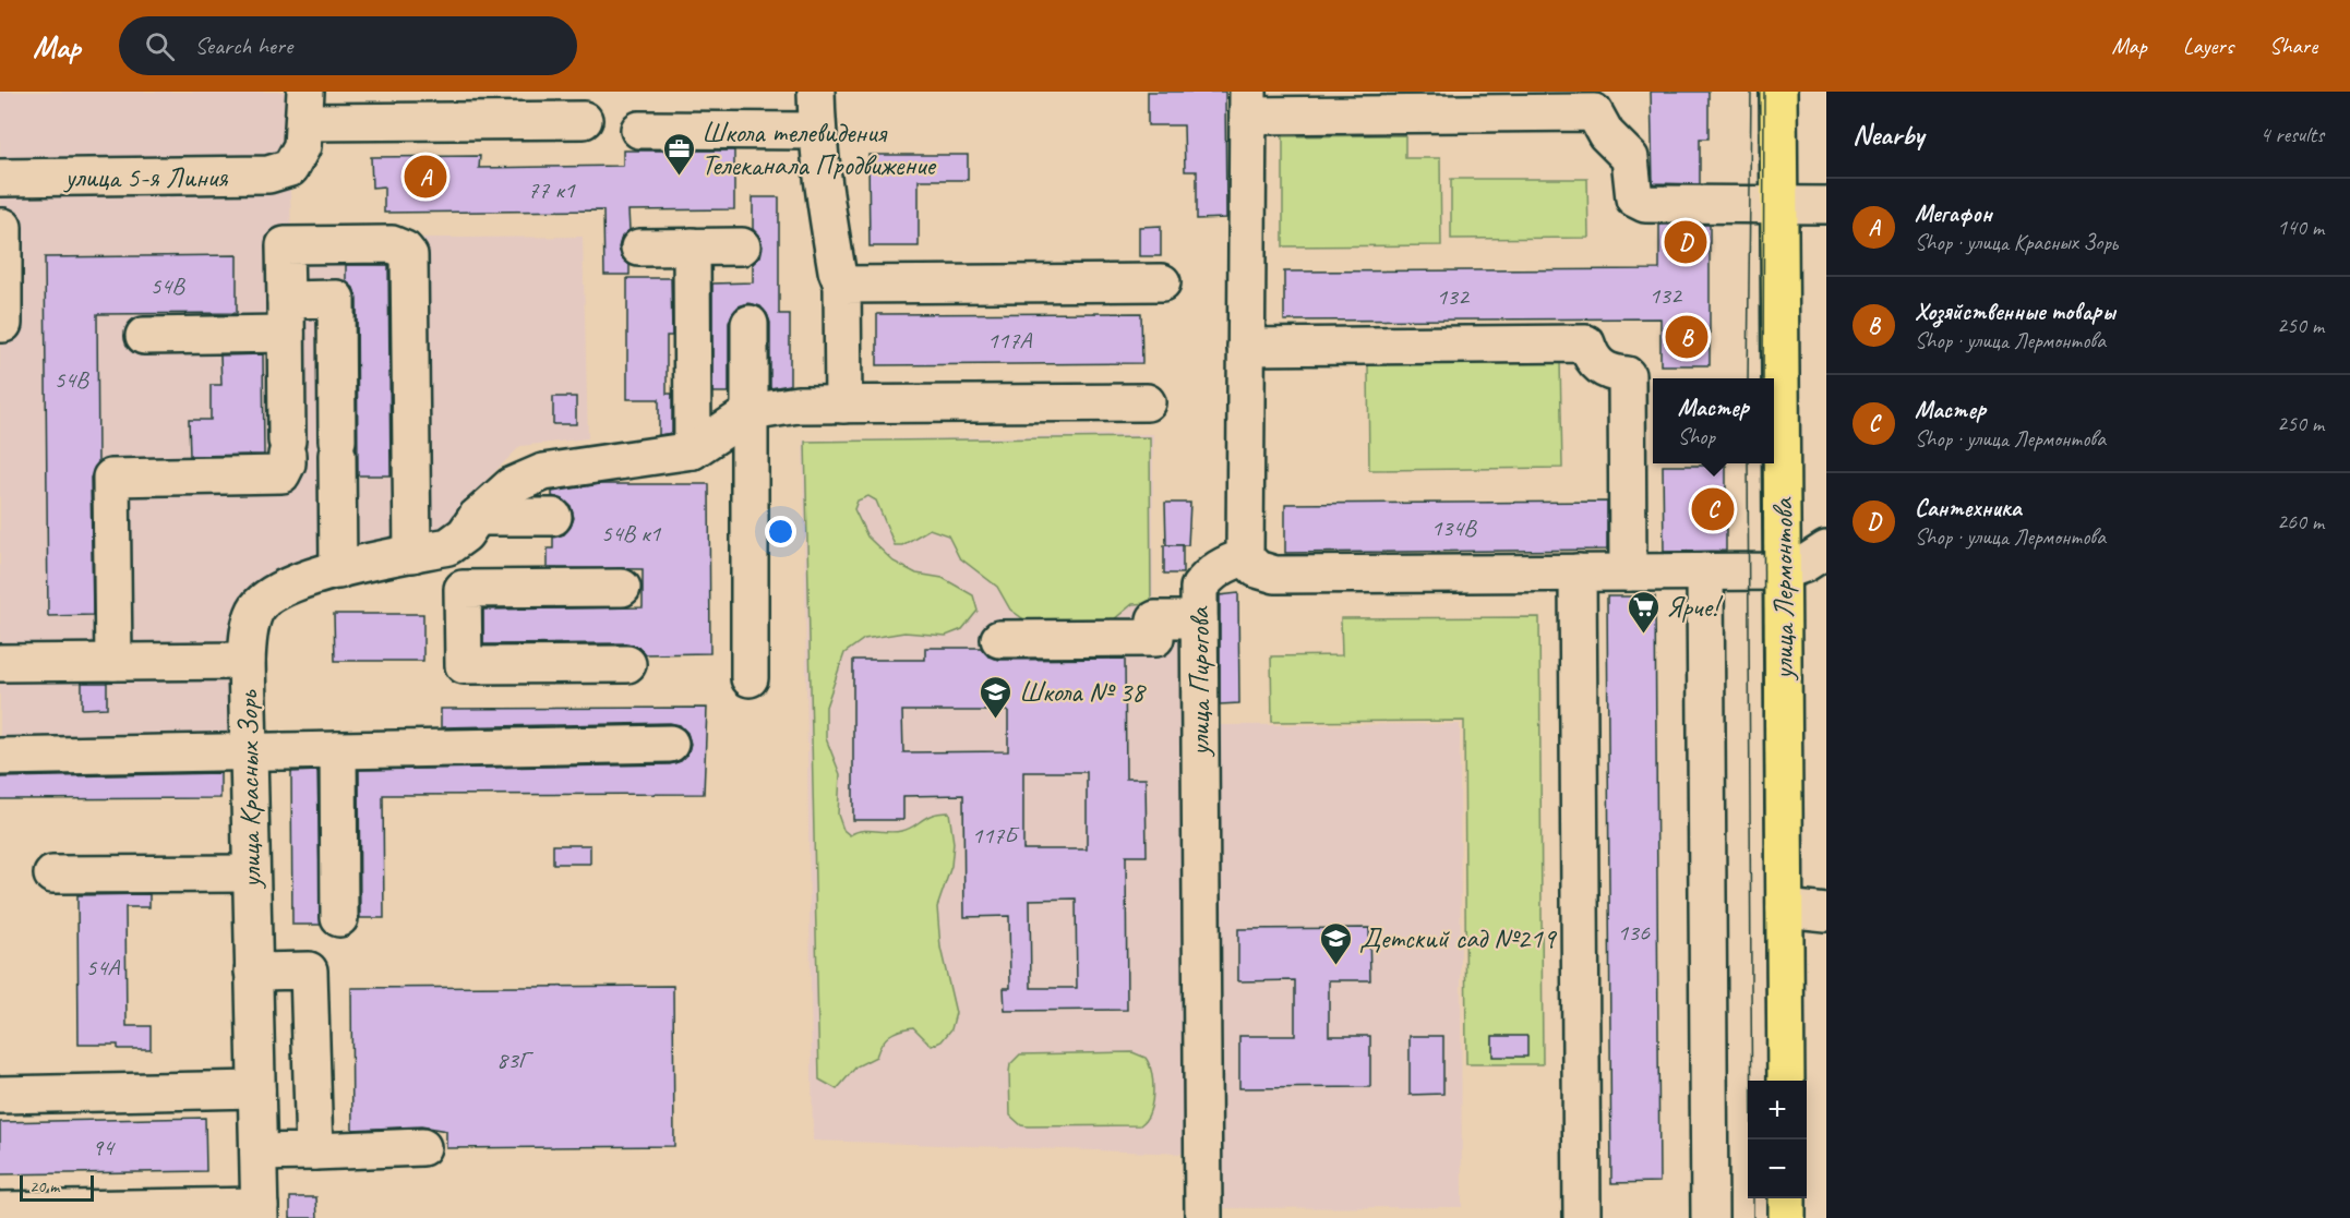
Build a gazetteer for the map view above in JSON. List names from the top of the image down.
{
  "streets": {
    "main road": ["улица Лермонтова"],
    "street": ["улица 5-я Линия", "улица Пирогова", "улица Красных Зорь"]
  },
  "places": {
    "office": ["Школа телевидения Телеканала Продвижение"],
    "supermarket": ["Ярче!"],
    "school or university": ["Школа № 38", "Детский сад №219"]
  },
  "house_numbers": [
    "77 к1",
    "54В",
    "132",
    "132",
    "117А",
    "54В",
    "134В",
    "54В к1",
    "117Б",
    "136",
    "54А",
    "83Г",
    "94"
  ],
  "scale_bar": "20 m",
  "page": {
    "header": "Map",
    "search": "Search here",
    "nav": ["Map", "Layers", "Share"],
    "heading": ["Nearby", "4 results"],
    "pins": [
      "A",
      "D",
      "B",
      "C"
    ],
    "list": [
      {
        "mark": "A",
        "name": "Мегафон",
        "note": "Shop · улица Красных Зорь",
        "value": "140 m"
      },
      {
        "mark": "B",
        "name": "Хозяйственные товары",
        "note": "Shop · улица Лермонтова",
        "value": "250 m"
      },
      {
        "mark": "C",
        "name": "Мастер",
        "note": "Shop · улица Лермонтова",
        "value": "250 m"
      },
      {
        "mark": "D",
        "name": "Сантехника",
        "note": "Shop · улица Лермонтова",
        "value": "260 m"
      }
    ],
    "popup": ["Мастер", "Shop"],
    "map_buttons": ["+", "−"],
    "scale": "20 m"
  }
}
